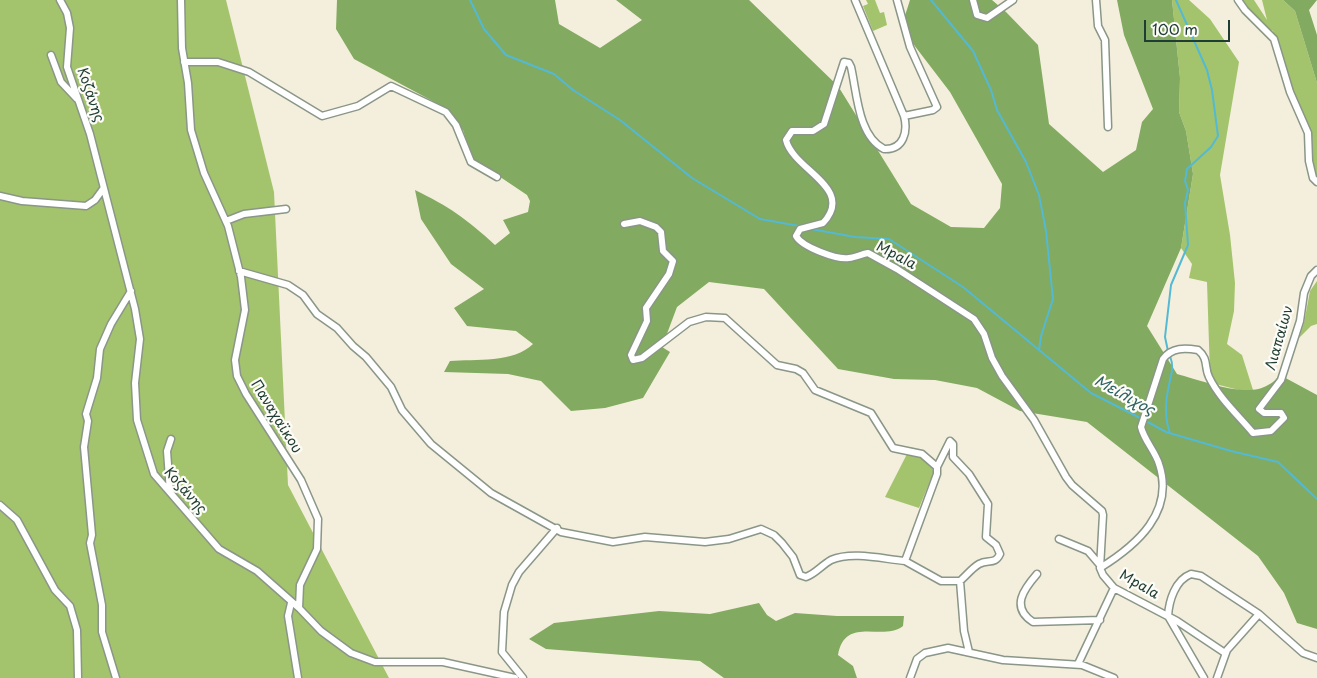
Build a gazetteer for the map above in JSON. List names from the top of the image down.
{
  "streets": {
    "street": [
      "Κοζάνης",
      "Mpala",
      "Λιαπαίων",
      "Παναχαϊκου"
    ]
  },
  "crossings": [
    ["Κοζάνης", "Παναχαϊκου"],
    ["Mpala", "Λιαπαίων"]
  ],
  "water": ["Μείλιχος"],
  "scale_bar": "100 m"
}
